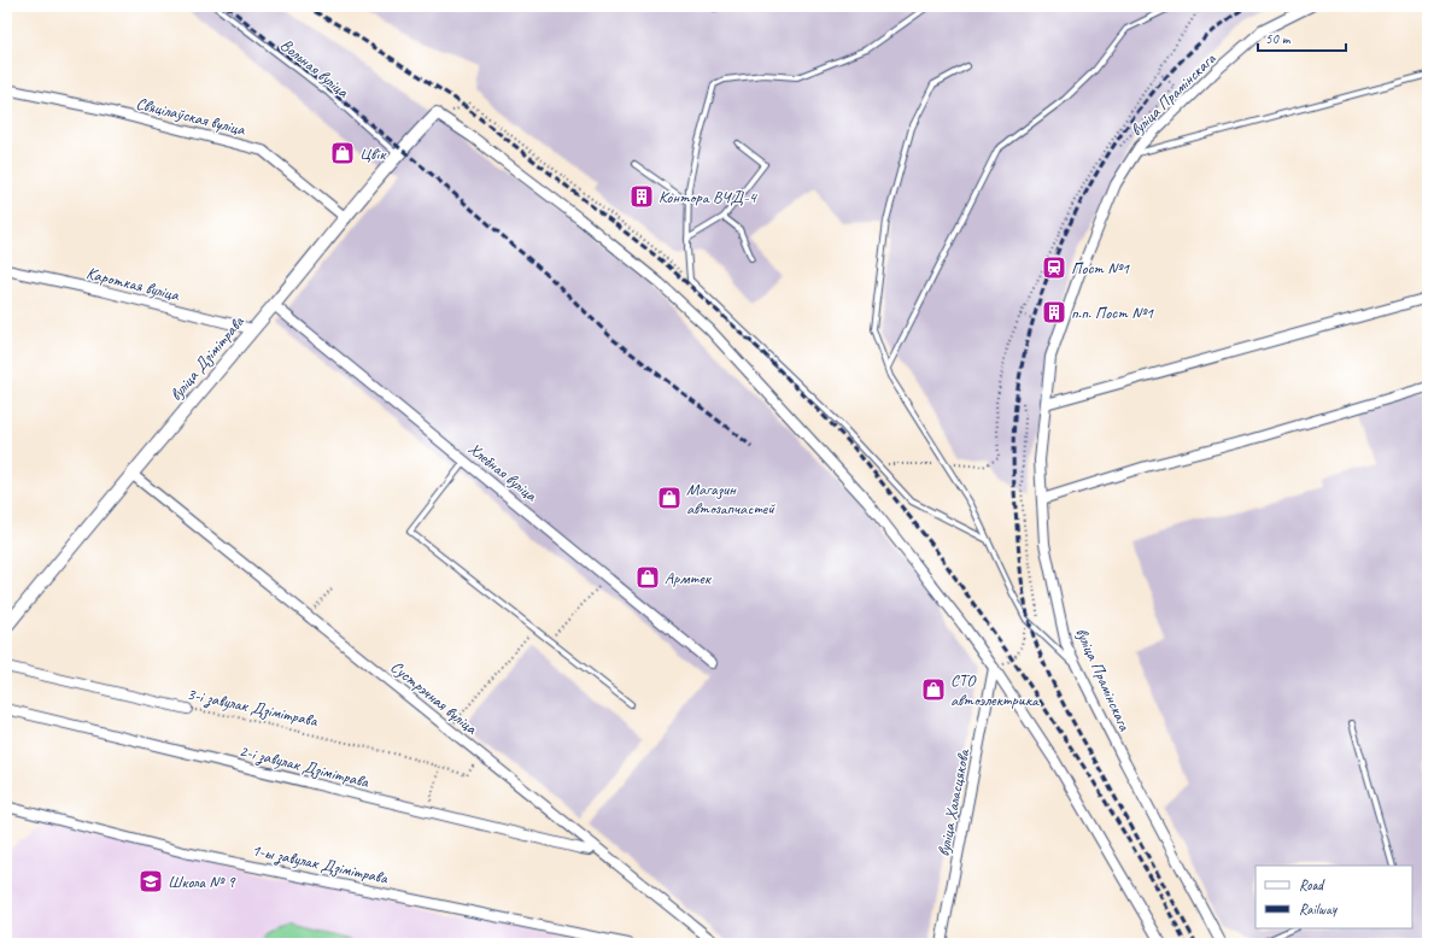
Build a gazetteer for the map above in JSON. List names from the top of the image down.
{
  "streets": {
    "street": [
      "вуліца Прамінскага",
      "Свяцілаўская вуліца",
      "Кароткая вуліца",
      "вуліца Дзімітрава",
      "Хлебная вуліца",
      "Сустрэчная вуліца",
      "3-і завулак Дзімітрава",
      "2-і завулак Дзімітрава",
      "вуліца Халасцякова",
      "1-ы завулак Дзімітрава"
    ],
    "lane": ["Вольная вуліца"]
  },
  "crossings": [
    ["Вольная вуліца", "вуліца Дзімітрава"],
    ["Свяцілаўская вуліца", "вуліца Дзімітрава"],
    ["Кароткая вуліца", "вуліца Дзімітрава"],
    ["вуліца Дзімітрава", "Хлебная вуліца"],
    ["вуліца Дзімітрава", "Сустрэчная вуліца"],
    ["Сустрэчная вуліца", "3-і завулак Дзімітрава"],
    ["Сустрэчная вуліца", "2-і завулак Дзімітрава"]
  ],
  "places": {
    "shop": [
      "Цвік",
      "Магазин автозапчастей",
      "Армтек",
      "СТО автоэлектрика"
    ],
    "building": ["Контора ВЧД-4", "п.п. Пост №1"],
    "station": ["Пост №1"],
    "school or university": ["Школа № 9"]
  },
  "legend": ["Road", "Railway"],
  "scale_bar": "50 m"
}
